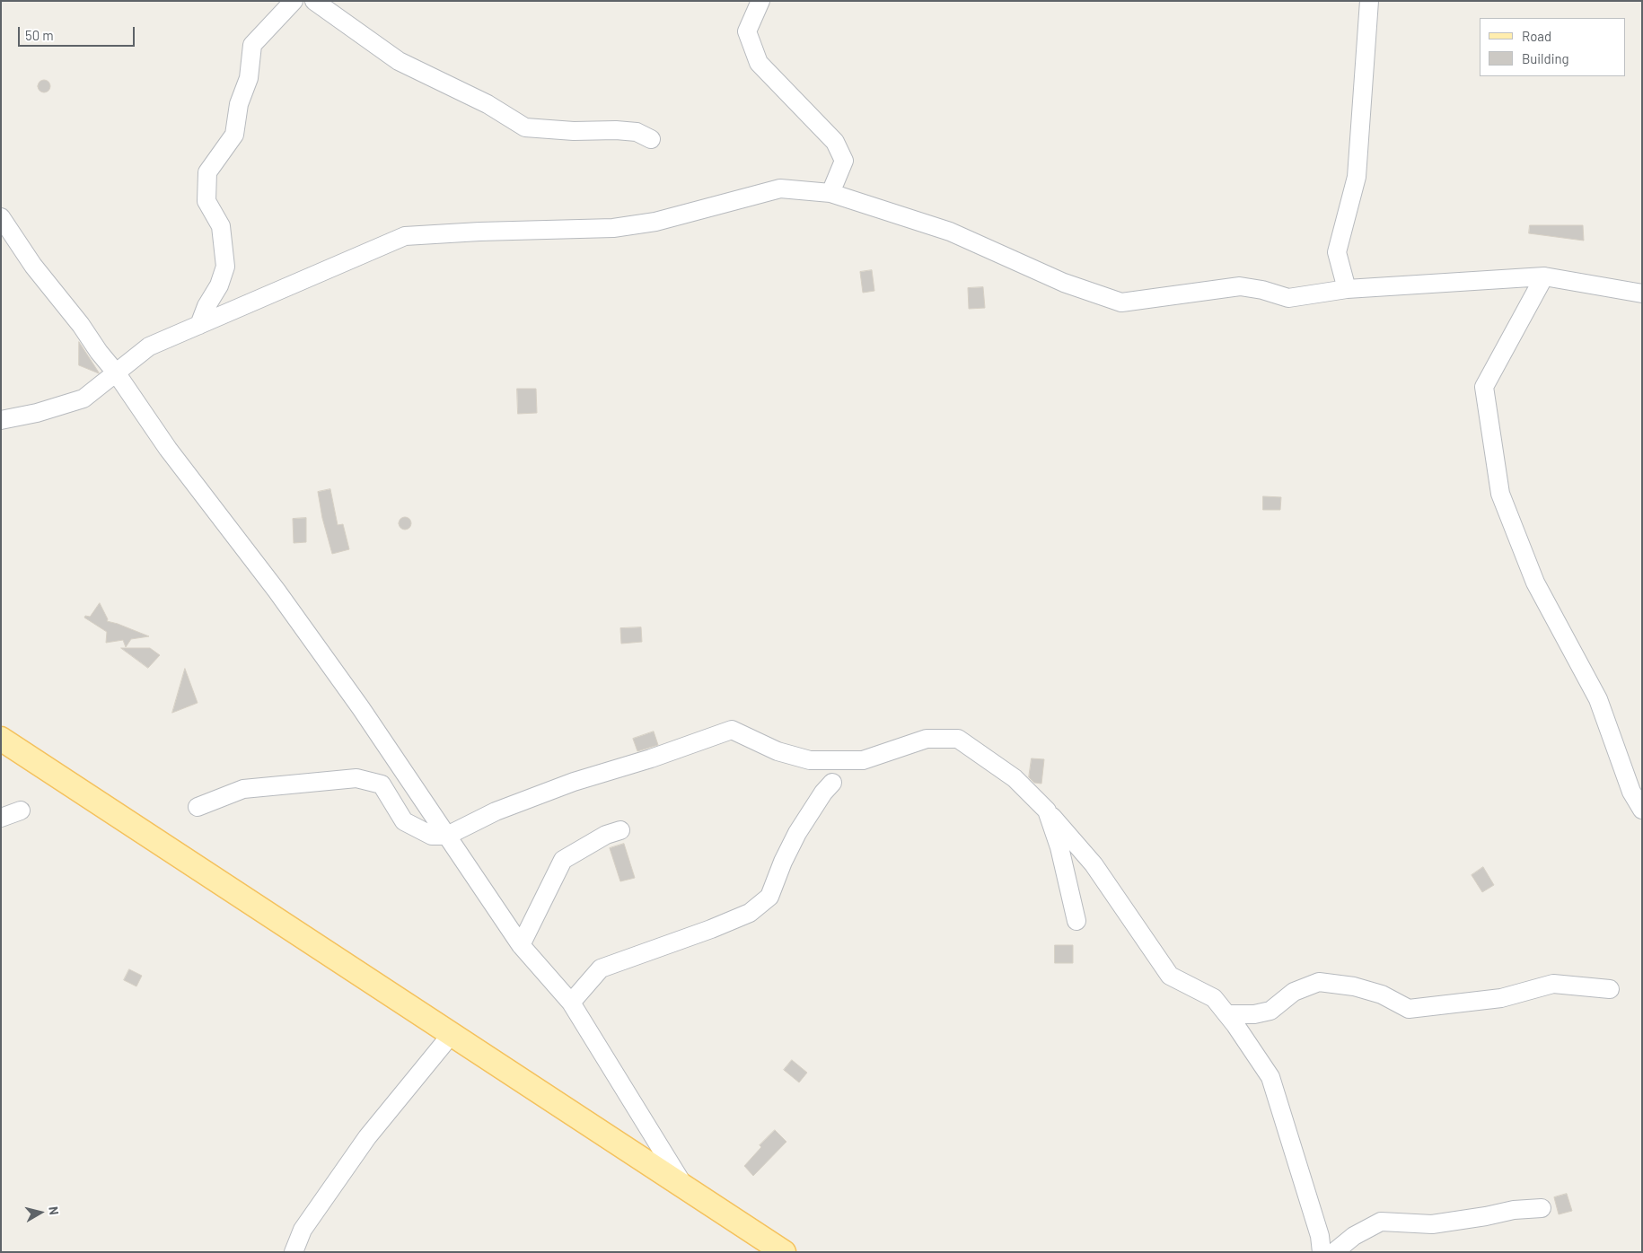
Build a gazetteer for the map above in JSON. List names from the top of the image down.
{
  "legend": ["Road", "Building"],
  "scale_bar": "50 m",
  "north": "right"
}
